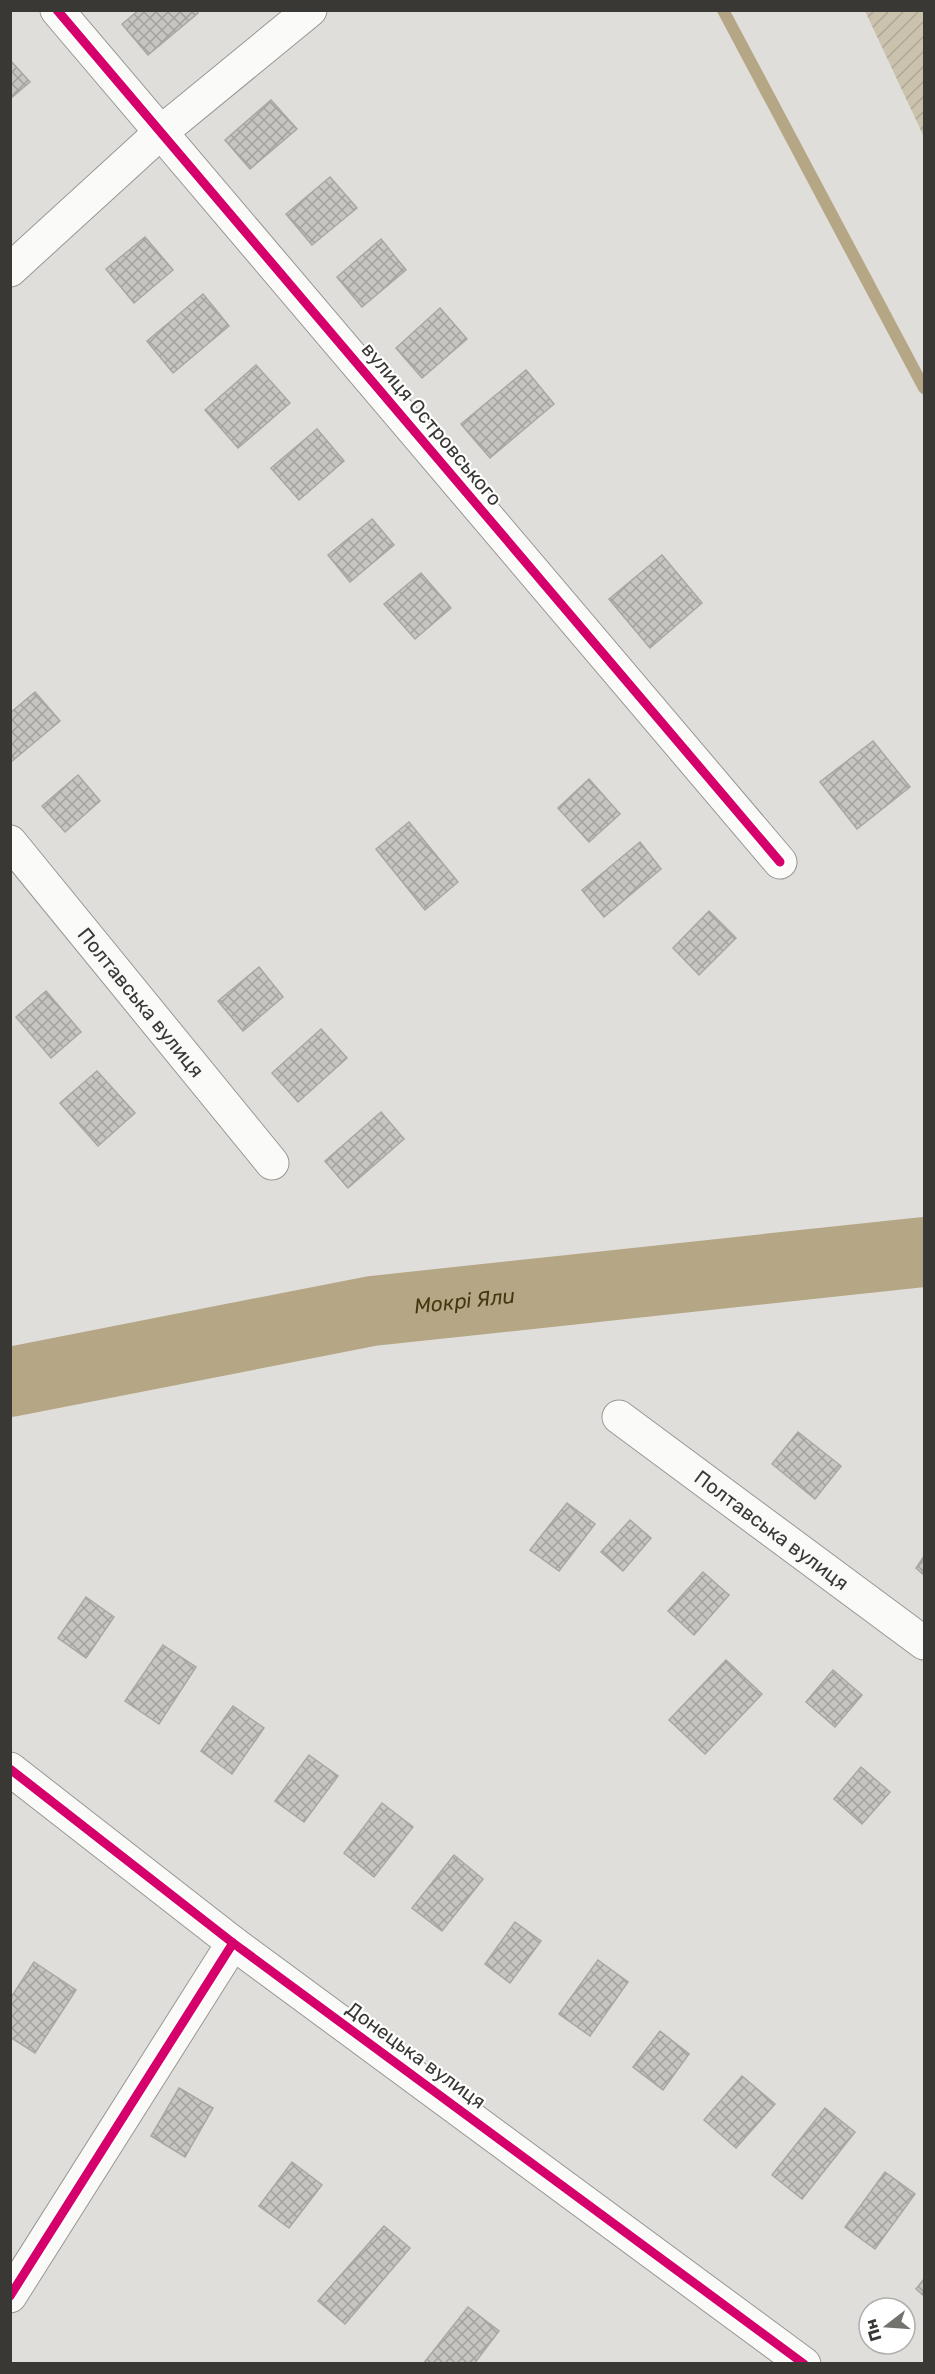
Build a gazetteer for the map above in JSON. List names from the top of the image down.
{
  "streets": {
    "street": ["вулиця Островського", "Полтавська вулиця", "Донецька вулиця"]
  },
  "water": ["Мокрі Яли"],
  "north": "left"
}
